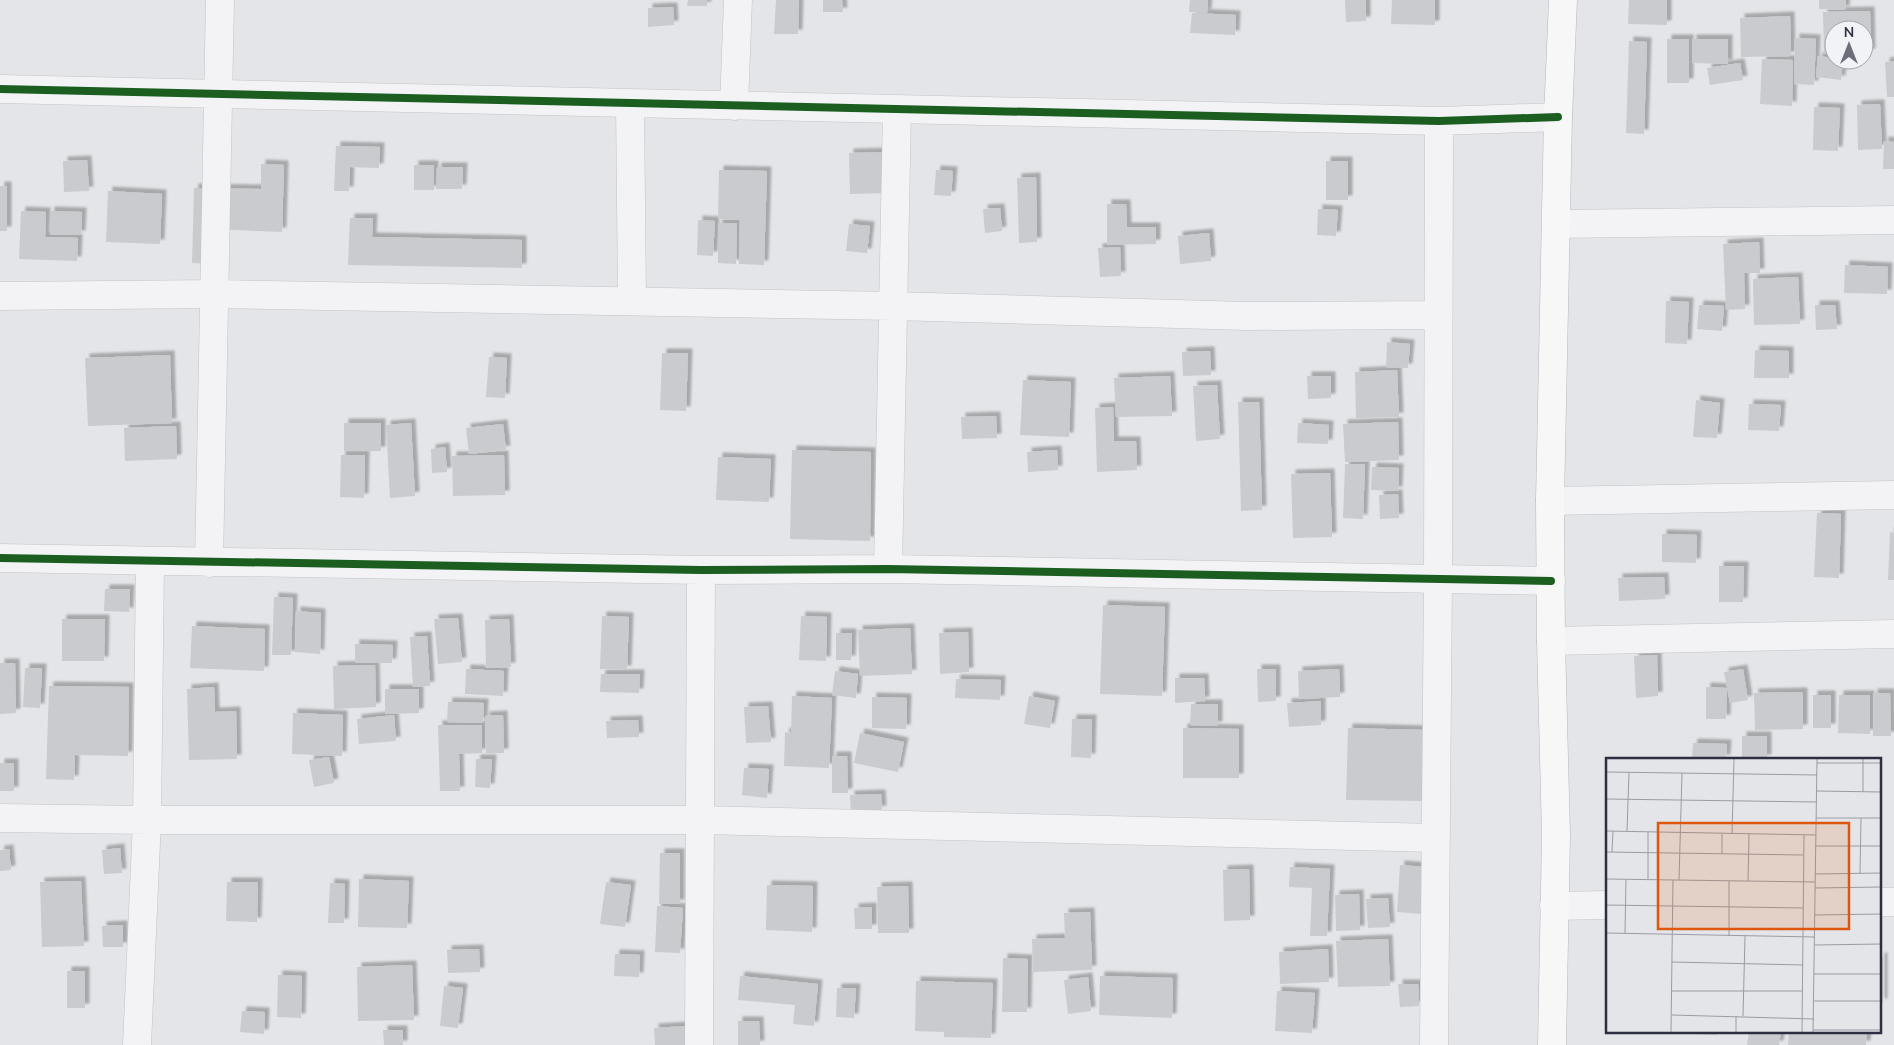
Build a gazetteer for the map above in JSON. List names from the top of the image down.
{
  "north": "top"
}
